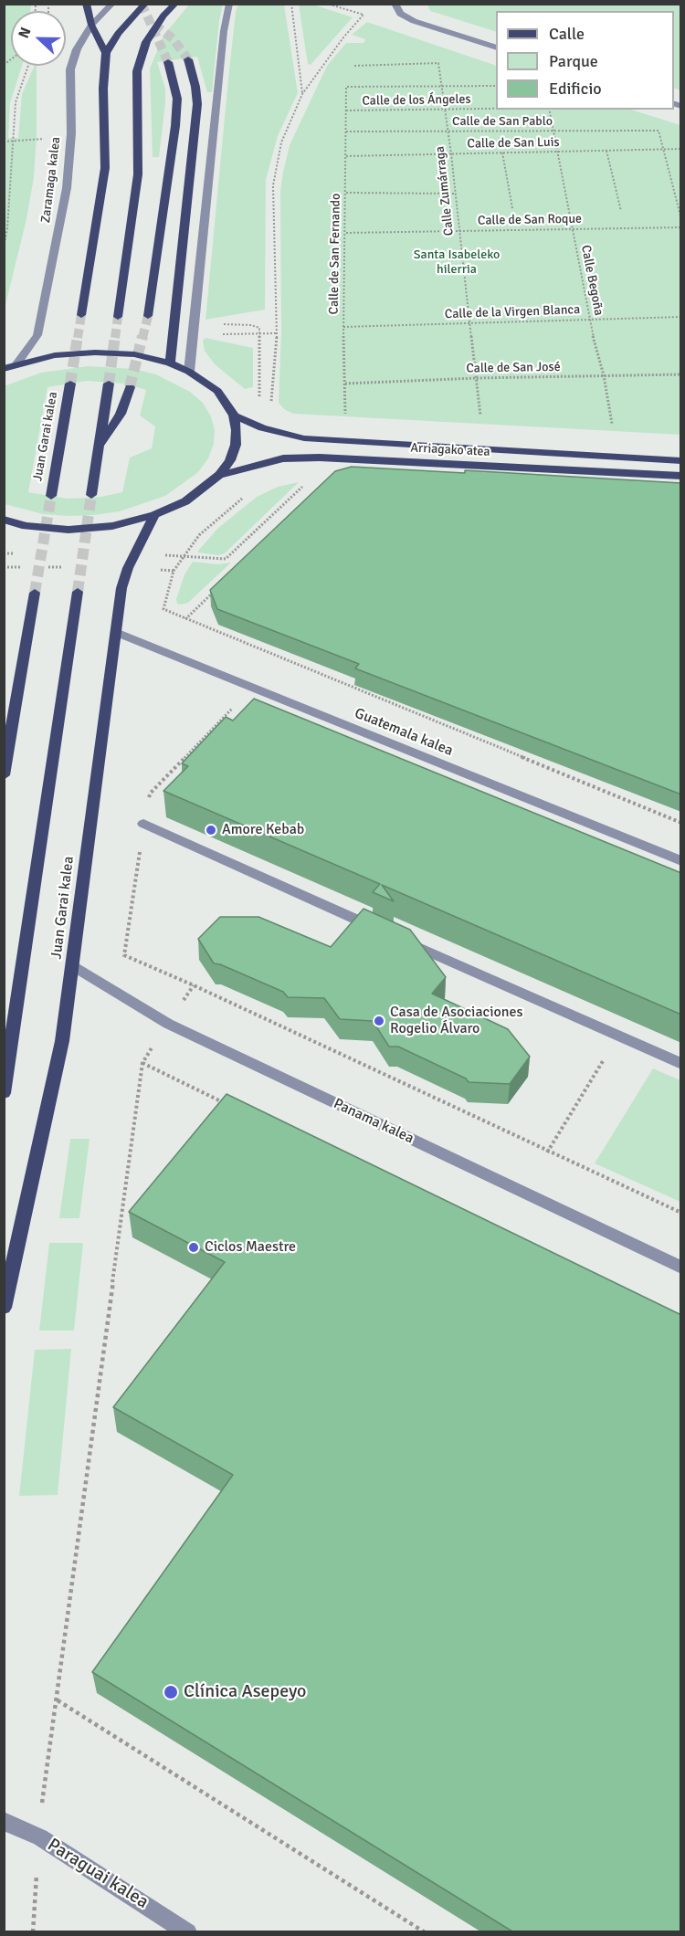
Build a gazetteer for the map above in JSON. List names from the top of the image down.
{
  "streets": {
    "main road": ["Juan Garai kalea", "Arriagako atea"],
    "street": [
      "Zaramaga kalea",
      "Guatemala kalea",
      "Panama kalea",
      "Paraguai kalea"
    ],
    "path": [
      "Calle de los Ángeles",
      "Calle de San Pablo",
      "Calle de San Luis",
      "Calle Zumárraga",
      "Calle de San Roque",
      "Calle de San Fernando",
      "Calle Begoña",
      "Calle de la Virgen Blanca",
      "Calle de San José"
    ]
  },
  "crossings": [
    ["Calle de los Ángeles", "Calle Zumárraga"],
    ["Calle de los Ángeles", "Calle de San Fernando"],
    ["Calle de San Pablo", "Calle de San Luis"],
    ["Calle de San Pablo", "Calle Zumárraga"],
    ["Calle de San Pablo", "Calle de San Fernando"],
    ["Calle de San Pablo", "Calle Begoña"],
    ["Calle de San Luis", "Calle Zumárraga"],
    ["Calle de San Luis", "Calle de San Fernando"],
    ["Calle de San Luis", "Calle Begoña"],
    ["Calle Zumárraga", "Calle de San Roque"],
    ["Calle Zumárraga", "Calle de San Fernando"],
    ["Calle Zumárraga", "Calle de la Virgen Blanca"],
    ["Calle Zumárraga", "Calle de San José"],
    ["Calle de San Roque", "Calle de San Fernando"],
    ["Calle de San Roque", "Calle Begoña"],
    ["Calle de San Fernando", "Calle de la Virgen Blanca"],
    ["Calle de San Fernando", "Calle de San José"],
    ["Calle Begoña", "Calle de la Virgen Blanca"],
    ["Calle Begoña", "Calle de San José"],
    ["Juan Garai kalea", "Guatemala kalea"],
    ["Juan Garai kalea", "Panama kalea"]
  ],
  "parks": ["Santa Isabeleko hilerria"],
  "places": [
    "Amore Kebab",
    "Casa de Asociaciones Rogelio Álvaro",
    "Ciclos Maestre",
    "Clínica Asepeyo"
  ],
  "legend": ["Calle", "Parque", "Edificio"],
  "north": "left"
}
